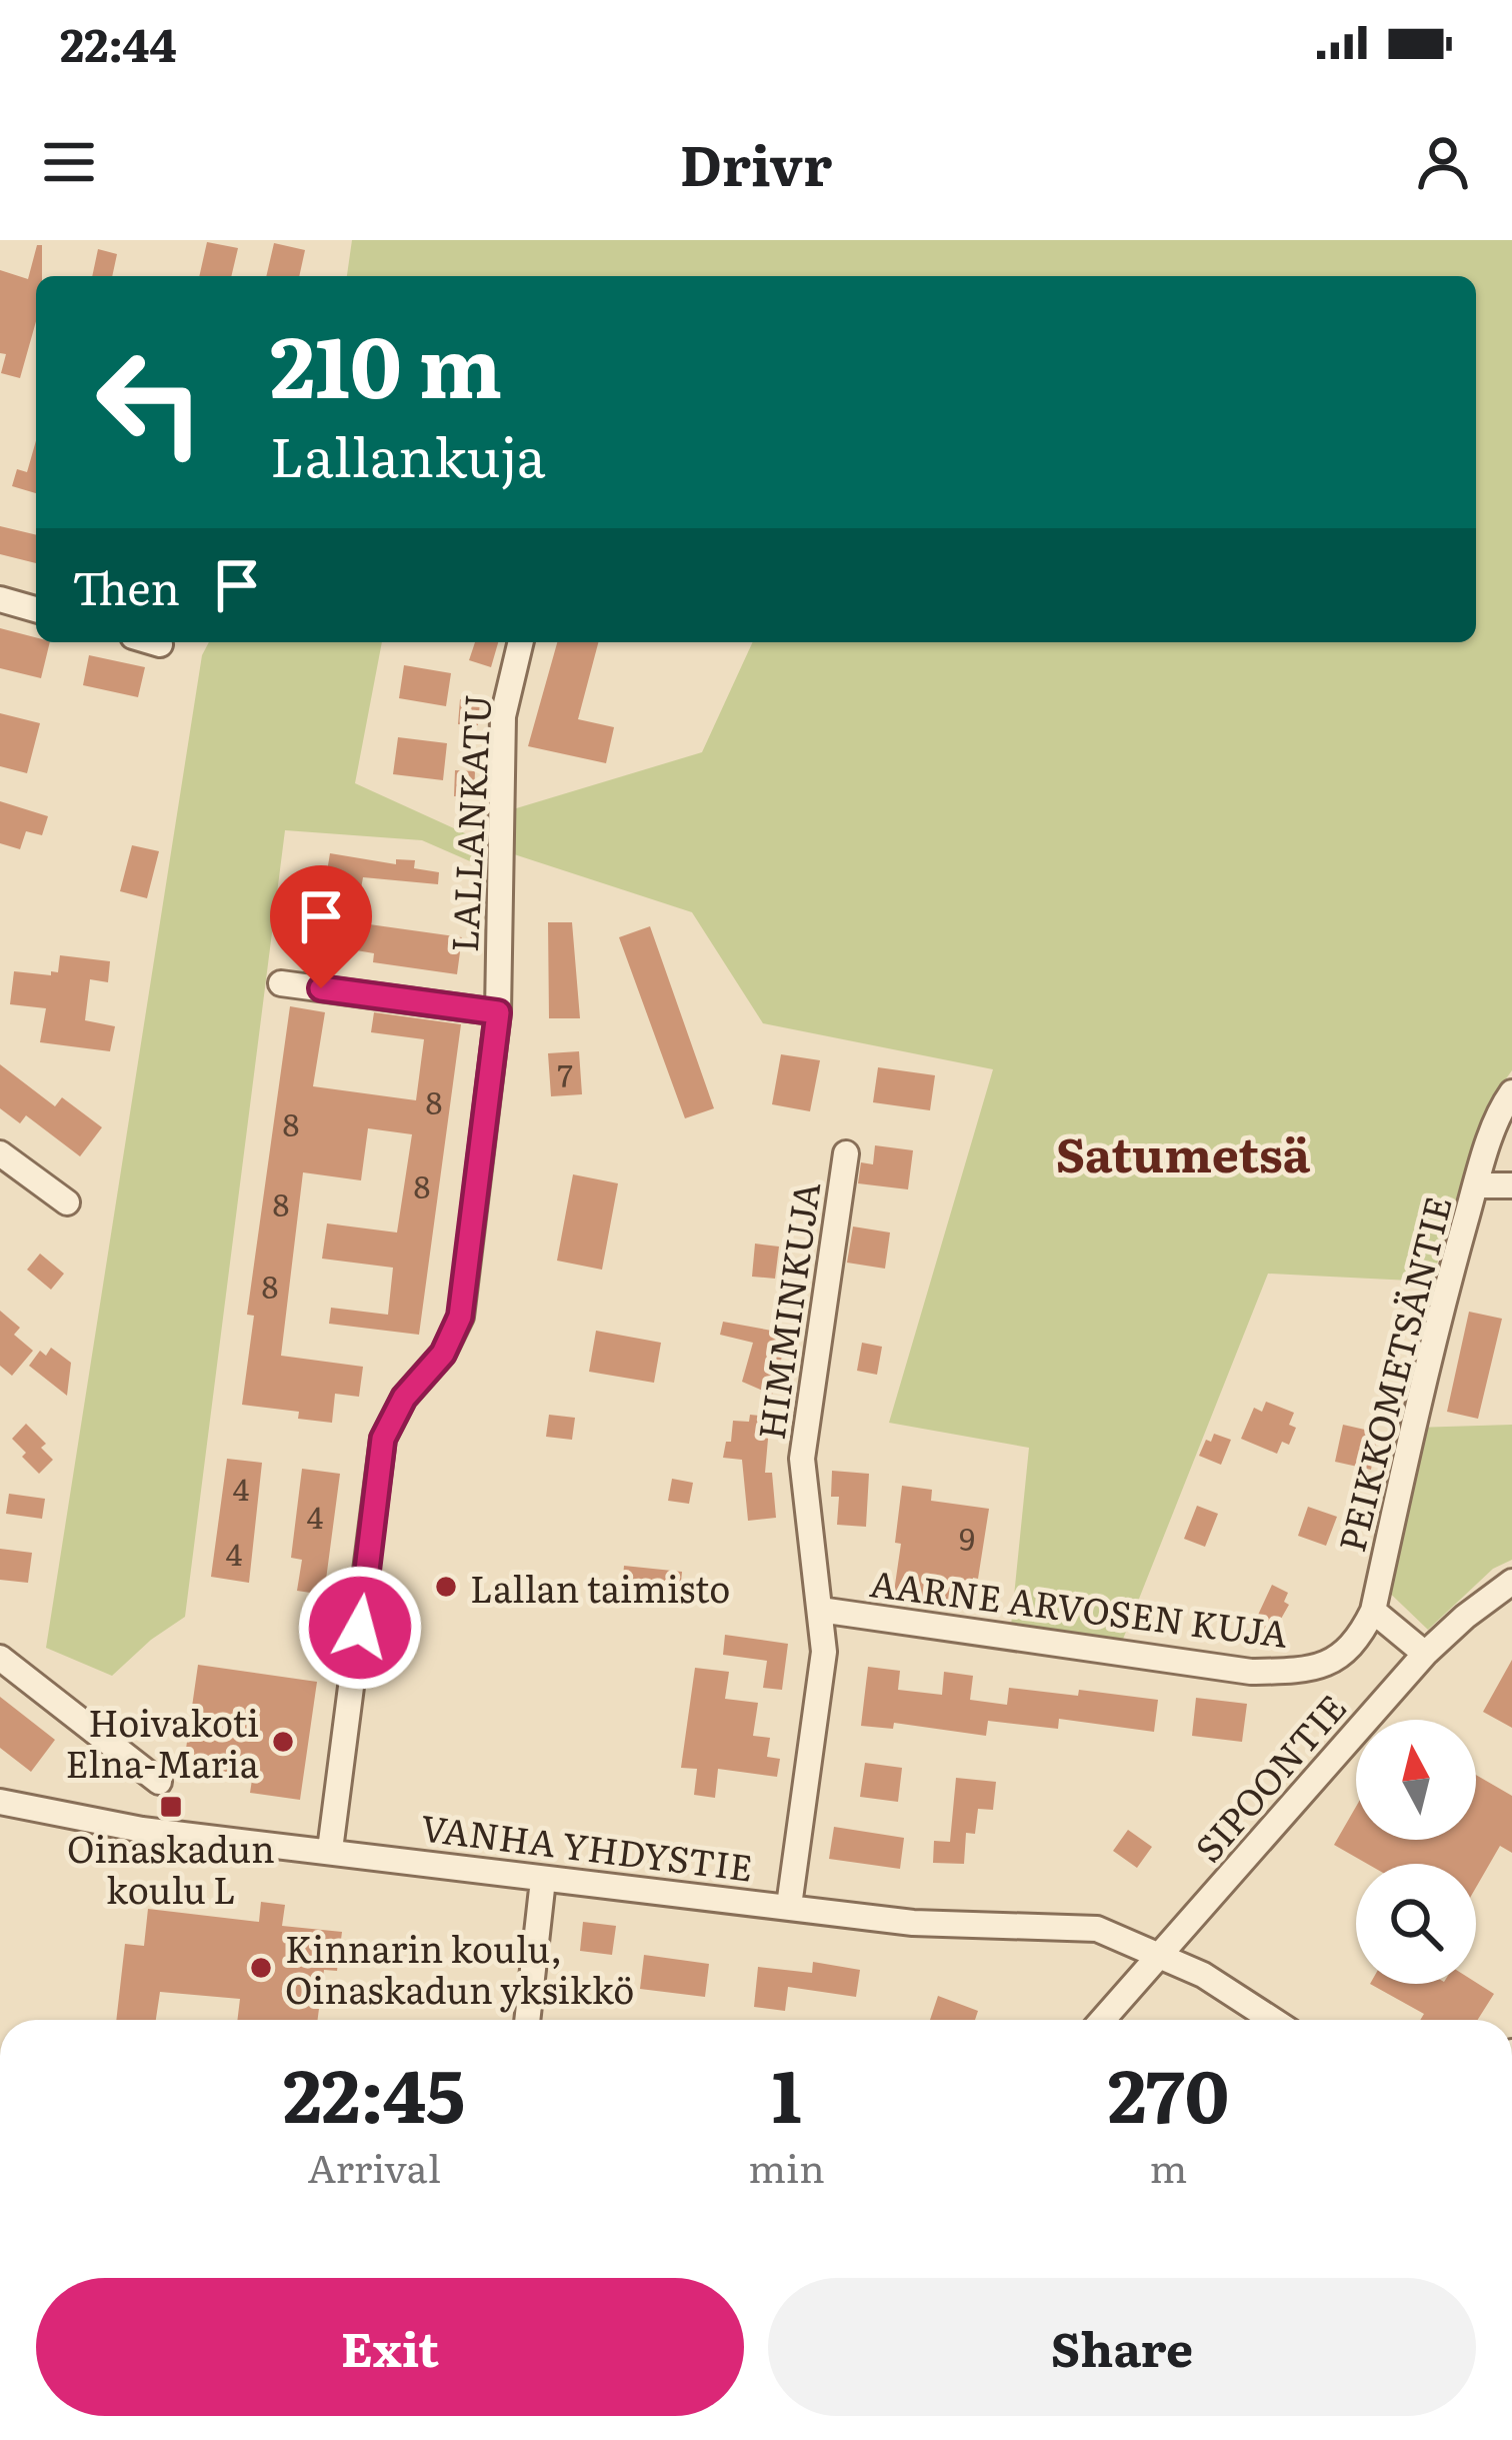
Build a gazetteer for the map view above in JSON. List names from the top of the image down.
{
  "streets": {
    "street": [
      "LALLANKATU",
      "HIMMINKUJA",
      "PEIKKOMETSÄNTIE",
      "AARNE ARVOSEN KUJA",
      "SIPOONTIE",
      "VANHA YHDYSTIE"
    ]
  },
  "crossings": [
    ["LALLANKATU", "VANHA YHDYSTIE"],
    ["HIMMINKUJA", "AARNE ARVOSEN KUJA"],
    ["HIMMINKUJA", "VANHA YHDYSTIE"],
    ["PEIKKOMETSÄNTIE", "AARNE ARVOSEN KUJA"],
    ["SIPOONTIE", "VANHA YHDYSTIE"]
  ],
  "districts": ["Satumetsä"],
  "places": {
    "other": ["Lallan taimisto", "Hoivakoti Elna-Maria", "Kinnarin koulu, Oinaskadun yksikkö"],
    "transit": ["Oinaskadun koulu L"]
  },
  "house_numbers": [
    "7",
    "8",
    "8",
    "8",
    "8",
    "8",
    "4",
    "4",
    "9",
    "4"
  ],
  "north": "top",
  "page": {
    "status": "22:44",
    "header": "Drivr",
    "turn": ["210 m", "Lallankuja"],
    "then": "Then",
    "eta": [
      "22:45",
      "Arrival",
      "1",
      "min",
      "270",
      "m"
    ],
    "buttons": ["Exit", "Share"]
  }
}
